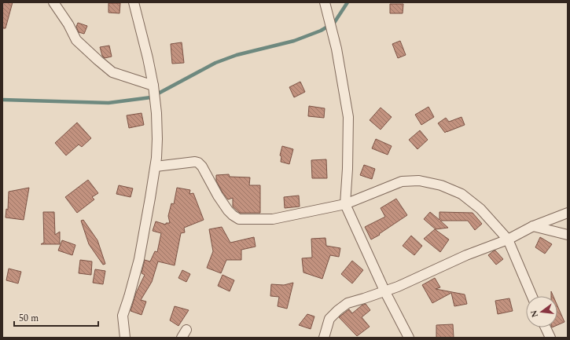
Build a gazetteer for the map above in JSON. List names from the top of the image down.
{
  "scale_bar": "50 m",
  "north": "left"
}
